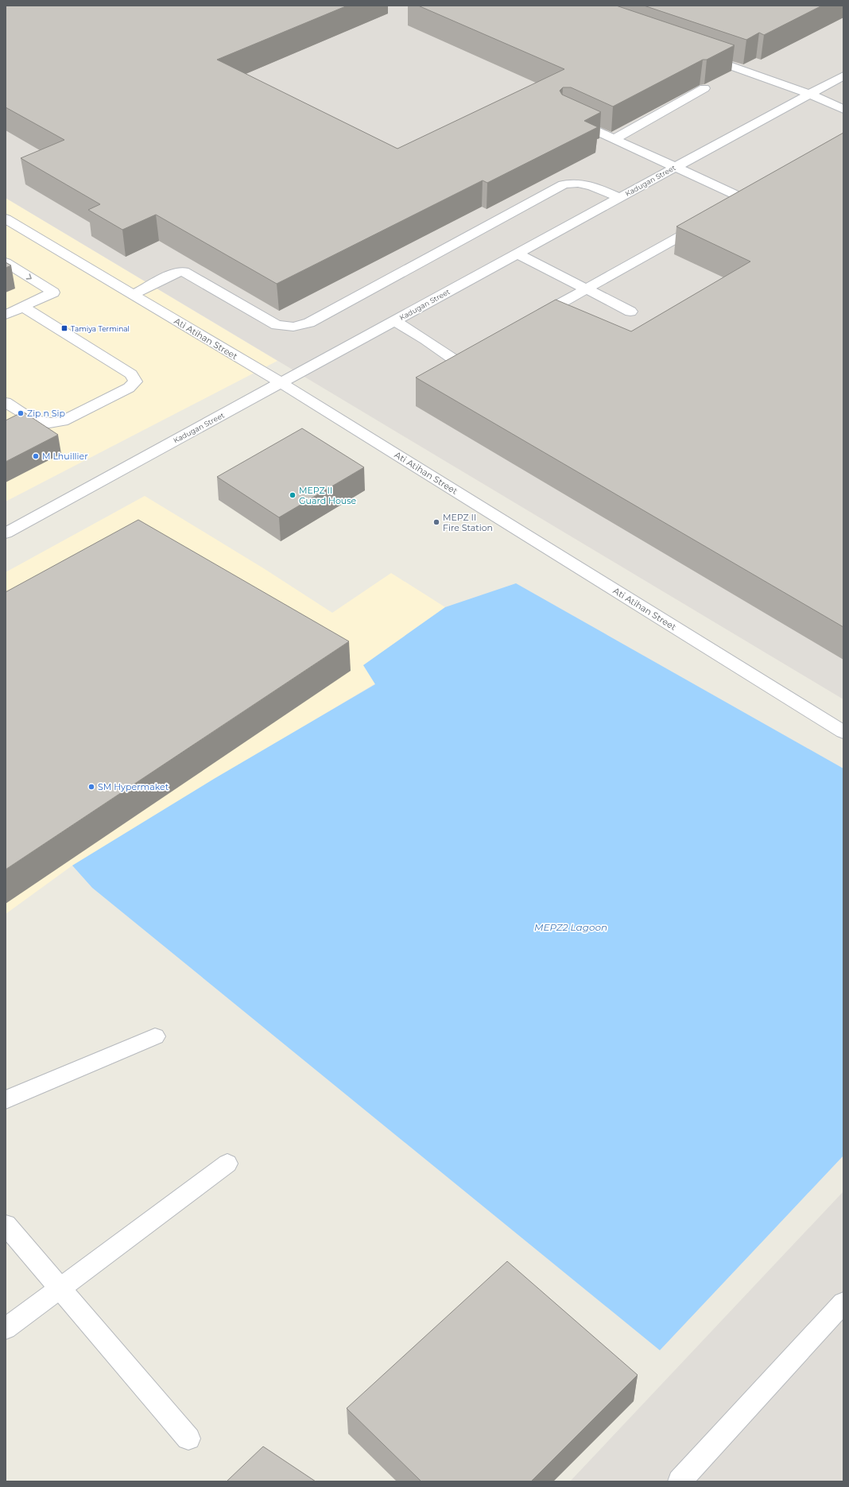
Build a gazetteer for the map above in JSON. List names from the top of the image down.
{
  "streets": {
    "street": ["Kadugan Street", "Ati Atihan Street"]
  },
  "crossings": [
    ["Kadugan Street", "Ati Atihan Street"]
  ],
  "water": ["MEPZ2 Lagoon"],
  "places": {
    "transit": ["Tamiya Terminal"],
    "other": [
      "Zip n Sip",
      "M Lhuillier",
      "MEPZ II Guard House",
      "MEPZ II Fire Station",
      "SM Hypermaket"
    ]
  }
}
